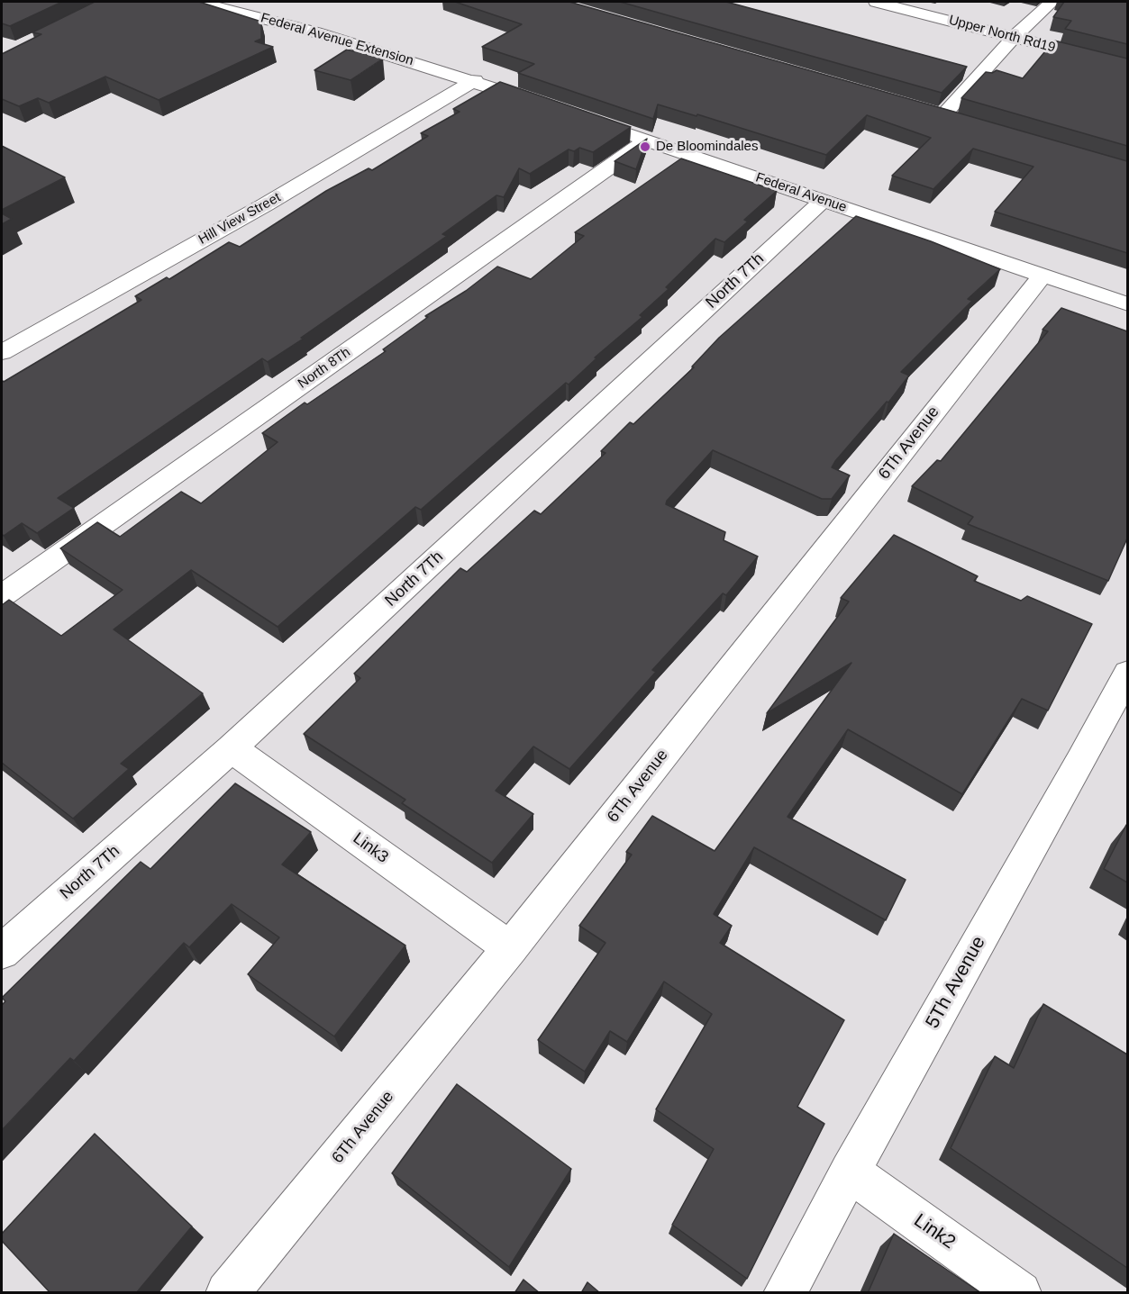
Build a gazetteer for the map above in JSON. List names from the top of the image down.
{
  "streets": {
    "street": [
      "Upper North Rd19",
      "Federal Avenue Extension",
      "Federal Avenue",
      "Hill View Street",
      "North 7Th",
      "North 8Th",
      "6Th Avenue",
      "Link3",
      "5Th Avenue",
      "Link2"
    ]
  },
  "crossings": [
    ["Federal Avenue Extension", "Hill View Street"],
    ["Federal Avenue", "North 7Th"],
    ["Federal Avenue", "North 8Th"],
    ["Federal Avenue", "6Th Avenue"],
    ["North 7Th", "Link3"],
    ["6Th Avenue", "Link3"],
    ["5Th Avenue", "Link2"]
  ],
  "places": ["De Bloomindales"]
}
